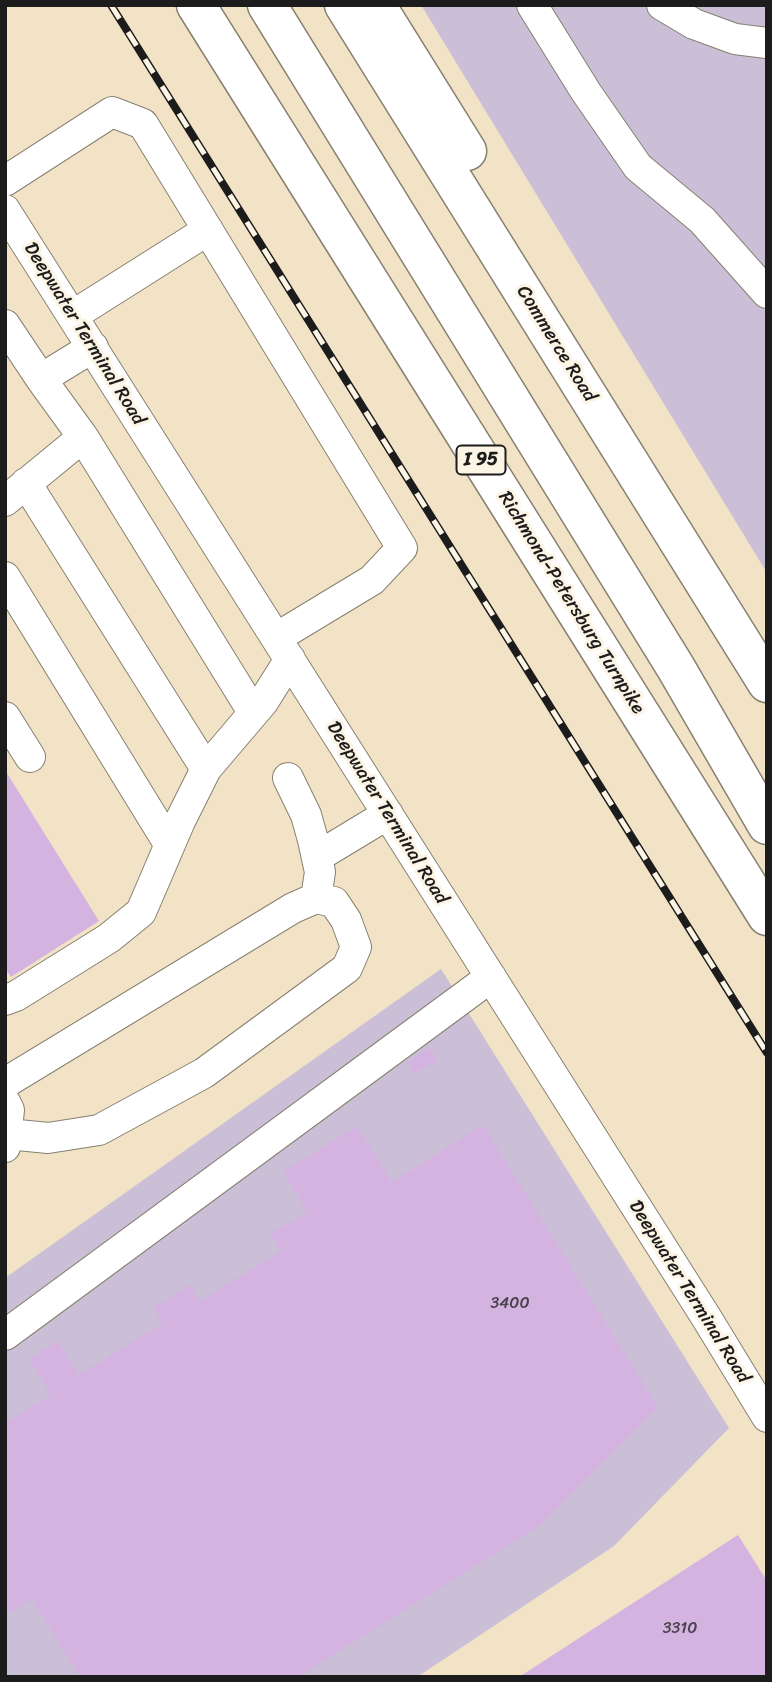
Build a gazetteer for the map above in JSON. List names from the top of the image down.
{
  "streets": {
    "main road": ["Commerce Road", "I 95", "Richmond-Petersburg Turnpike"],
    "street": ["Deepwater Terminal Road"]
  },
  "house_numbers": ["3400", "3310"]
}
